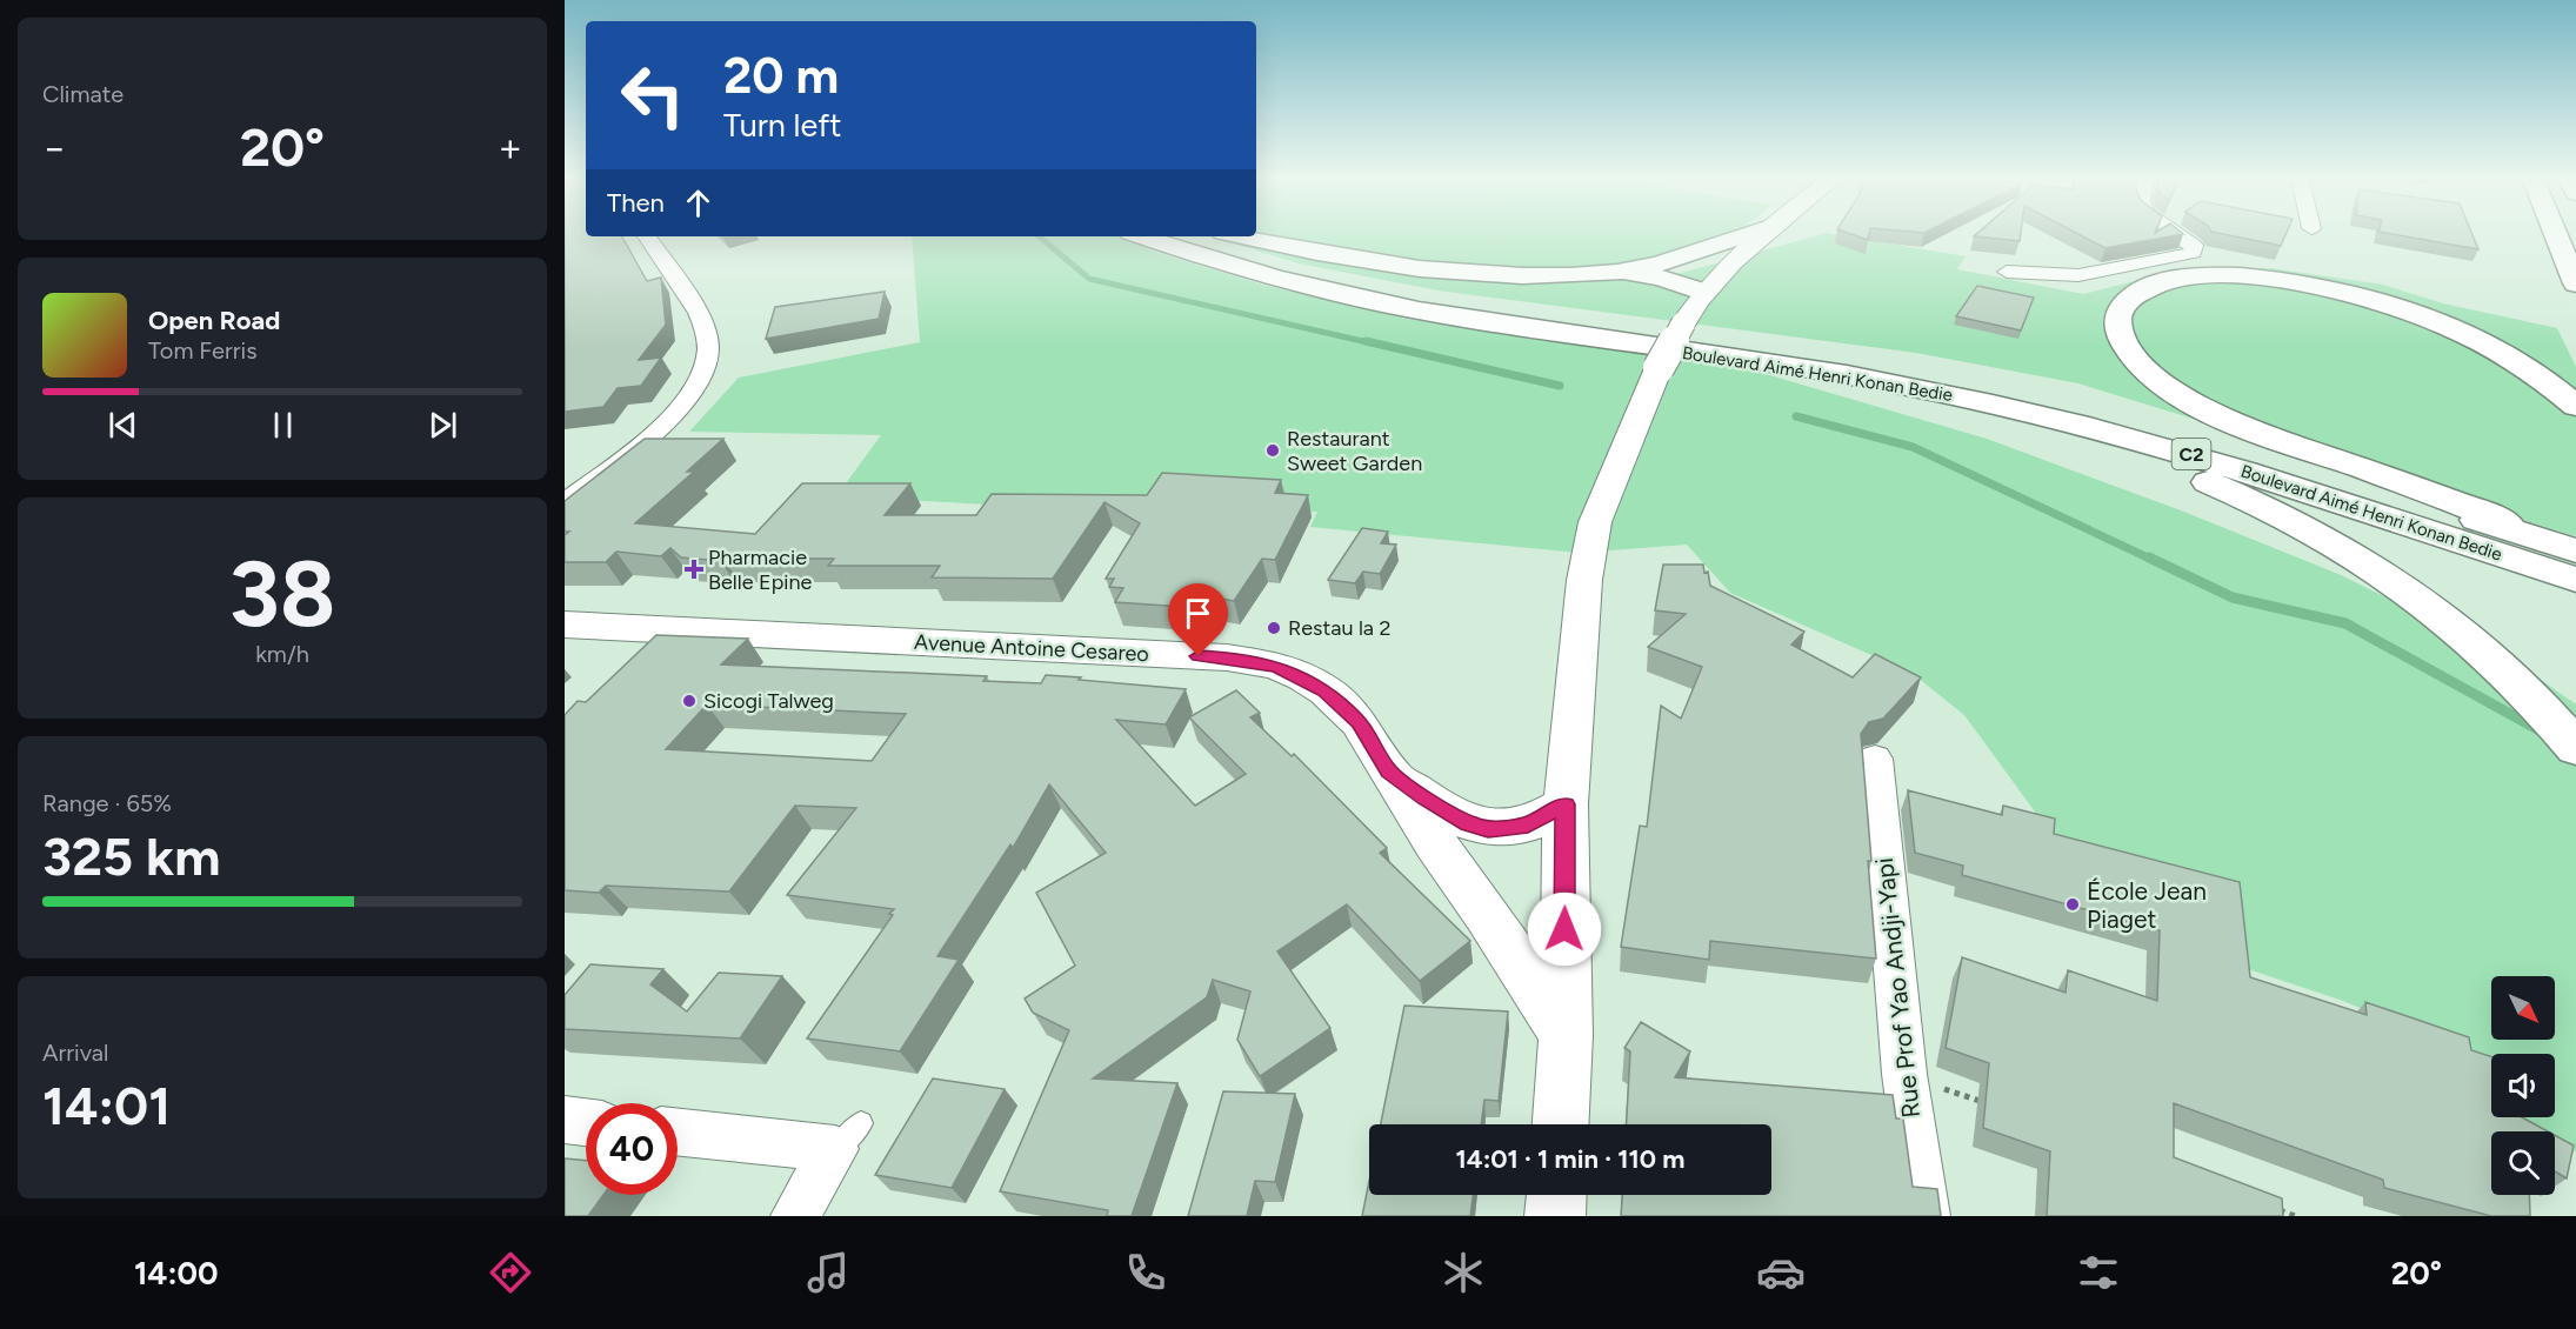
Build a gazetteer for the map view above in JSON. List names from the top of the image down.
{
  "streets": {
    "main road": ["Boulevard Aimé Henri Konan Bedie", "C2"],
    "street": ["Avenue Antoine Cesareo", "Rue Prof Yao Andji-Yapi"]
  },
  "places": {
    "other": [
      "Restaurant Sweet Garden",
      "Restau la 2",
      "Sicogi Talweg",
      "École Jean Piaget"
    ],
    "health": ["Pharmacie Belle Epine"]
  },
  "north": "bottom right",
  "page": {
    "tile": [
      "Climate",
      ["38", "km/h"],
      ["Range · 65%", "325 km"],
      ["Arrival", "14:01"]
    ],
    "turn": ["20 m", "Turn left"],
    "heat": ["−", "20°", "+"],
    "then": "Then",
    "song": ["Open Road", "Tom Ferris"],
    "limit": "40",
    "trip": "14:01 · 1 min · 110 m",
    "tabs": ["14:00", "20°"]
  }
}
